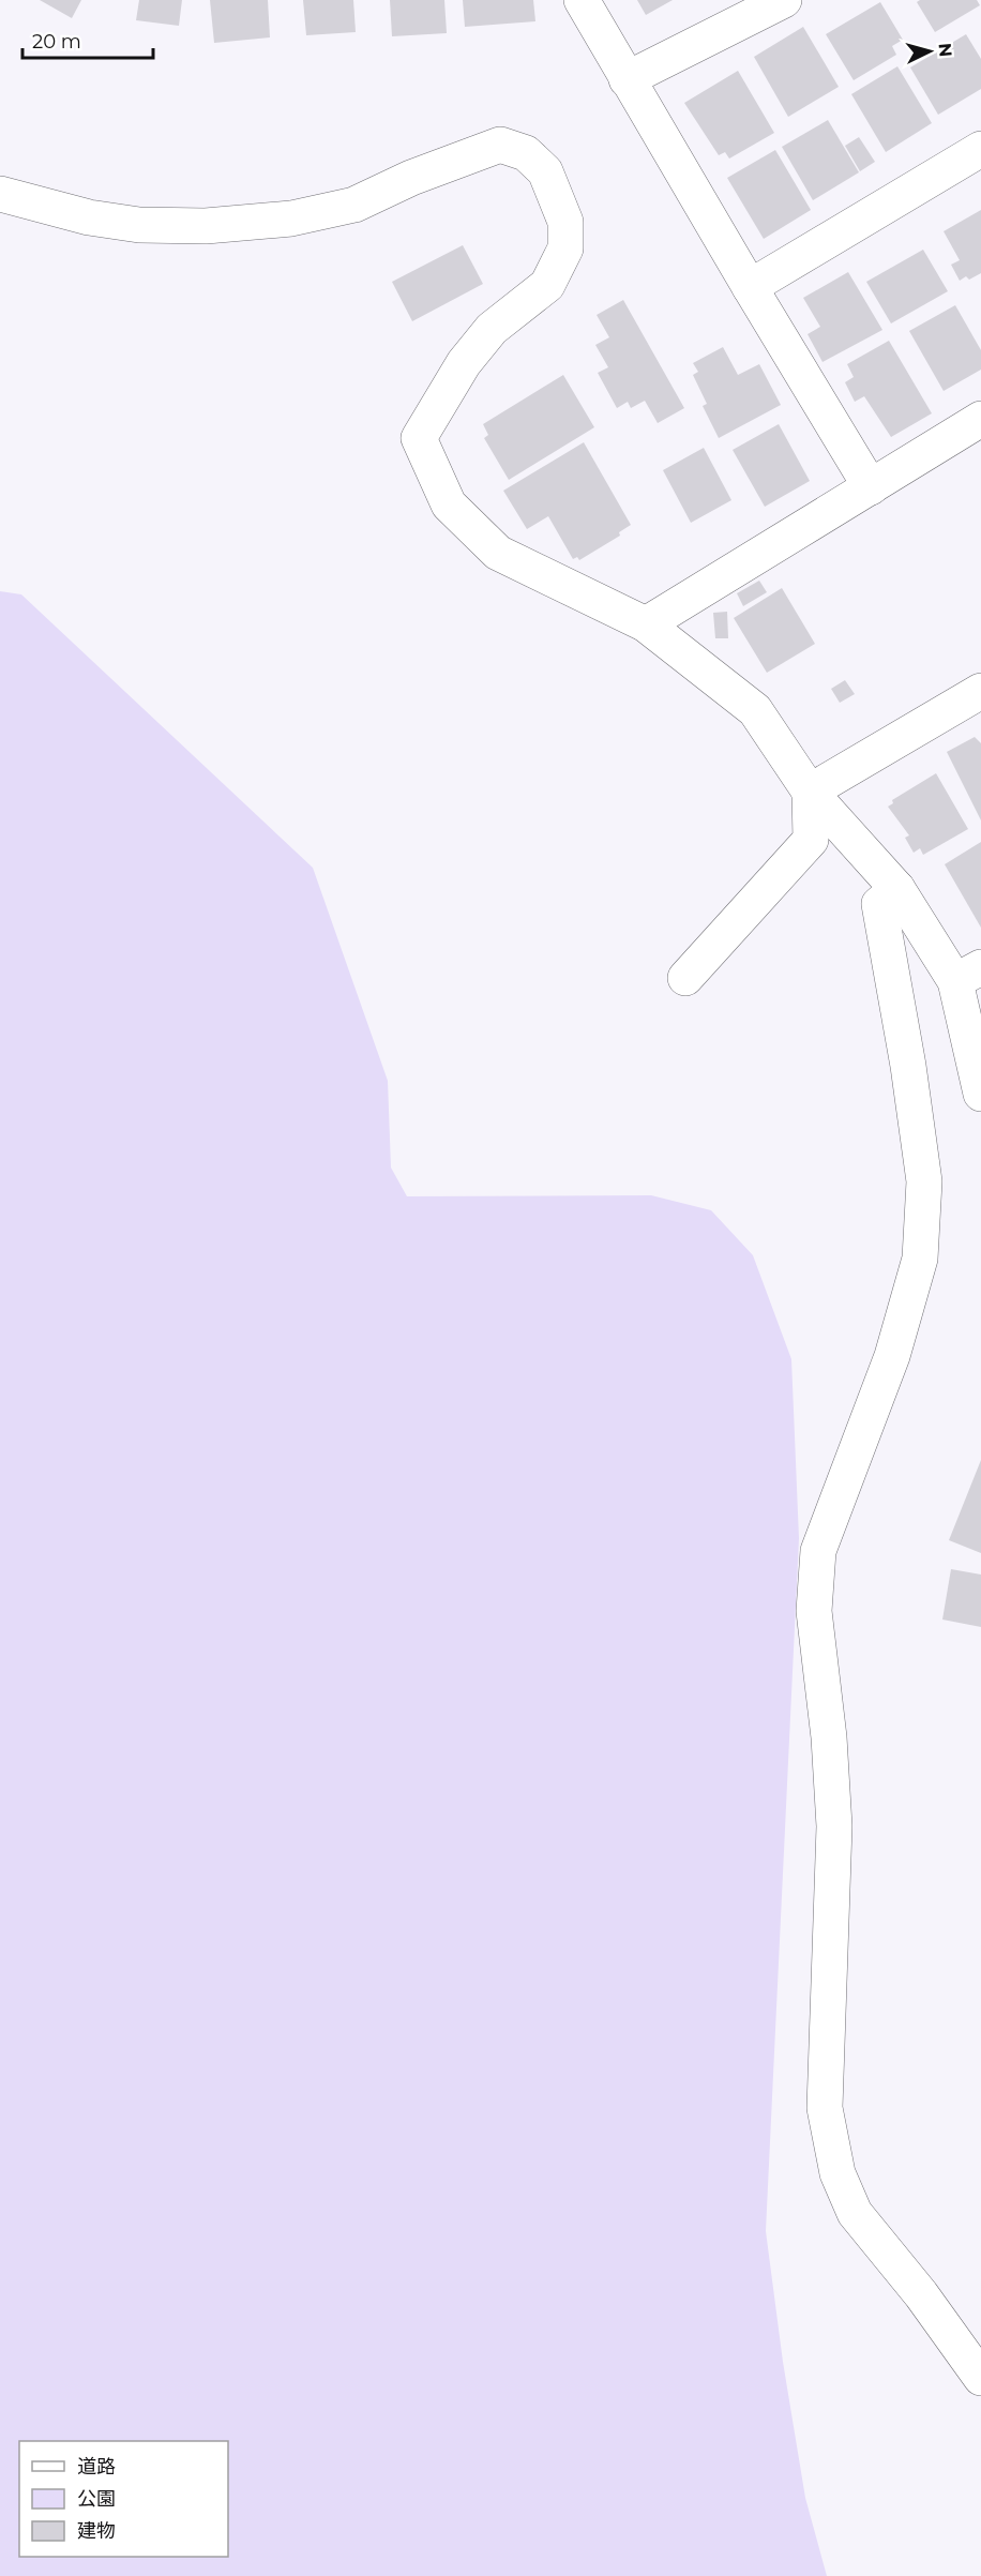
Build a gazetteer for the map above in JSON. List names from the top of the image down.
{
  "legend": ["道路", "公園", "建物"],
  "scale_bar": "20 m",
  "north": "right"
}
